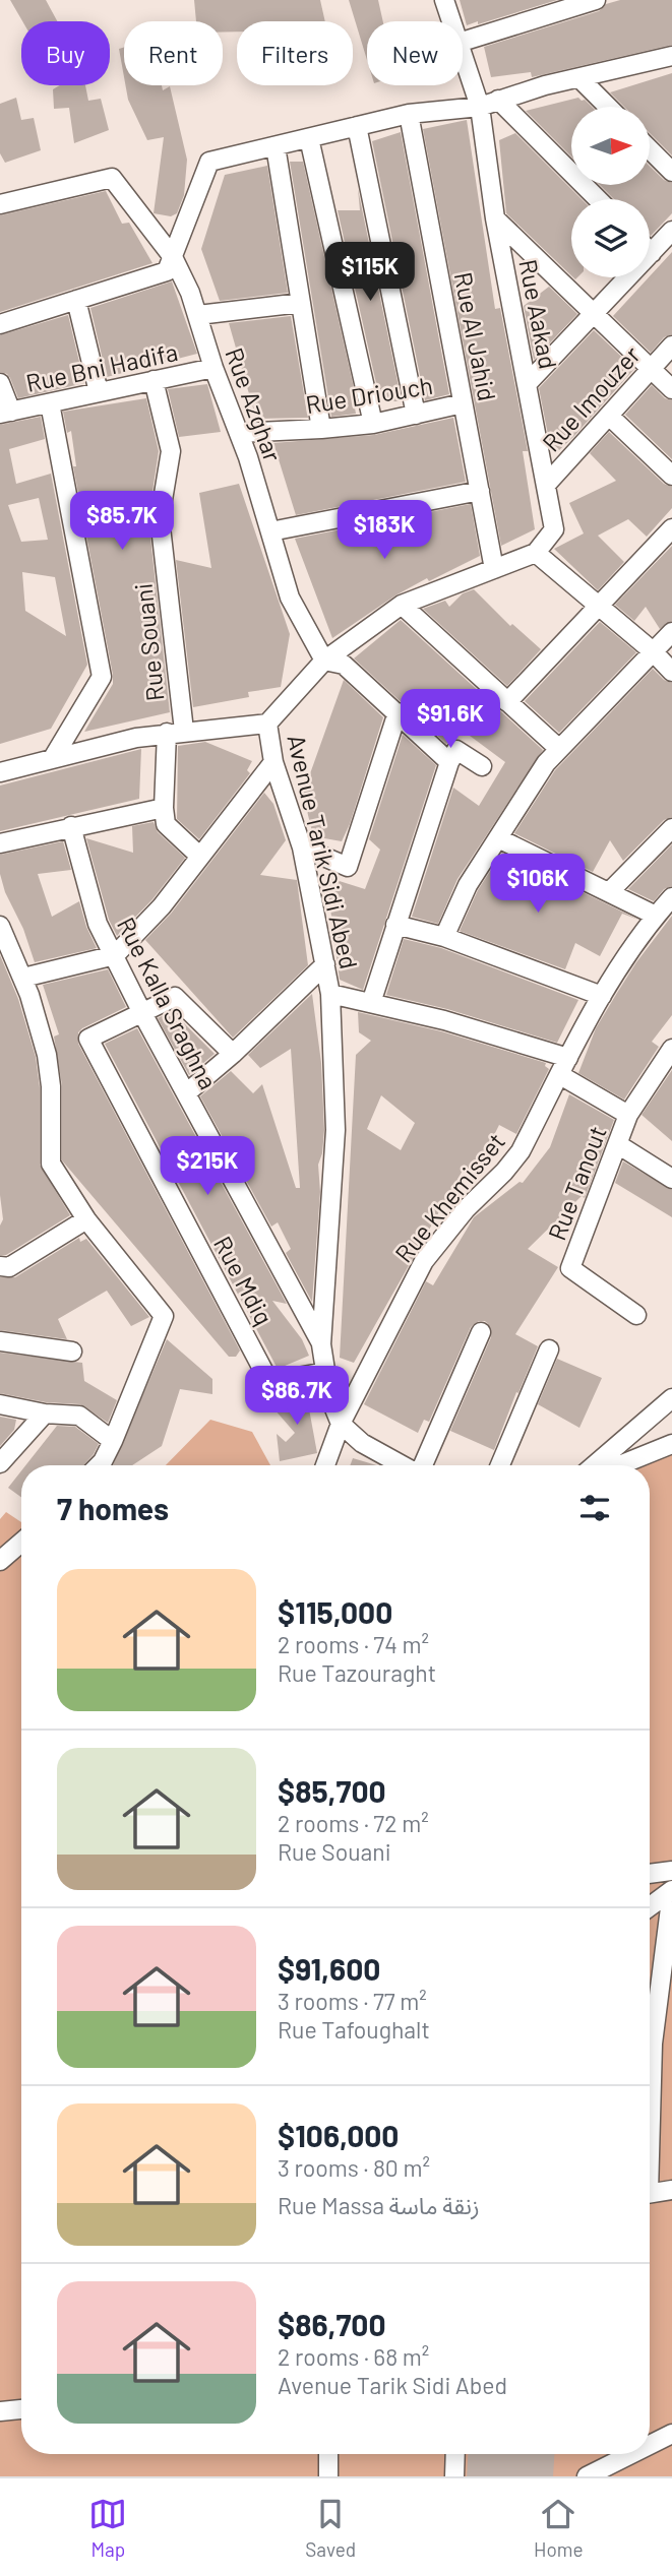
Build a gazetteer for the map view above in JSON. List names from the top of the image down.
{
  "streets": {
    "street": [
      "Rue Aakad",
      "Rue Al Jahid",
      "Rue Bni Hadifa",
      "Rue Driouch",
      "Rue Imouzer",
      "Rue Azghar",
      "Rue Souani",
      "Avenue Tarik Sidi Abed",
      "Rue Kalla Sraghna",
      "Rue Tanout",
      "Rue Khemisset",
      "Rue Mdiq"
    ]
  },
  "crossings": [
    ["Rue Aakad", "Rue Imouzer"],
    ["Rue Al Jahid", "Rue Driouch"],
    ["Rue Bni Hadifa", "Rue Azghar"],
    ["Rue Bni Hadifa", "Rue Souani"],
    ["Rue Driouch", "Rue Azghar"],
    ["Rue Souani", "Avenue Tarik Sidi Abed"],
    ["Avenue Tarik Sidi Abed", "Rue Kalla Sraghna"],
    ["Avenue Tarik Sidi Abed", "Rue Khemisset"],
    ["Avenue Tarik Sidi Abed", "Rue Mdiq"],
    ["Rue Kalla Sraghna", "Rue Mdiq"]
  ],
  "north": "right",
  "page": {
    "chip": [
      "Buy",
      "Rent",
      "Filters",
      "New"
    ],
    "price": [
      "$115K",
      "$85.7K",
      "$183K",
      "$91.6K",
      "$106K",
      "$215K",
      "$86.7K"
    ],
    "heading": "7 homes",
    "list": [
      {
        "name": "$115,000",
        "note": "2 rooms · 74 m² · Rue Tazouraght"
      },
      {
        "name": "$85,700",
        "note": "2 rooms · 72 m² · Rue Souani"
      },
      {
        "name": "$91,600",
        "note": "3 rooms · 77 m² · Rue Tafoughalt"
      },
      {
        "name": "$106,000",
        "note": "3 rooms · 80 m² · Rue Massa زنقة ماسة"
      },
      {
        "name": "$86,700",
        "note": "2 rooms · 68 m² · Avenue Tarik Sidi Abed"
      }
    ],
    "tabs": ["Map", "Saved", "Home"]
  }
}
